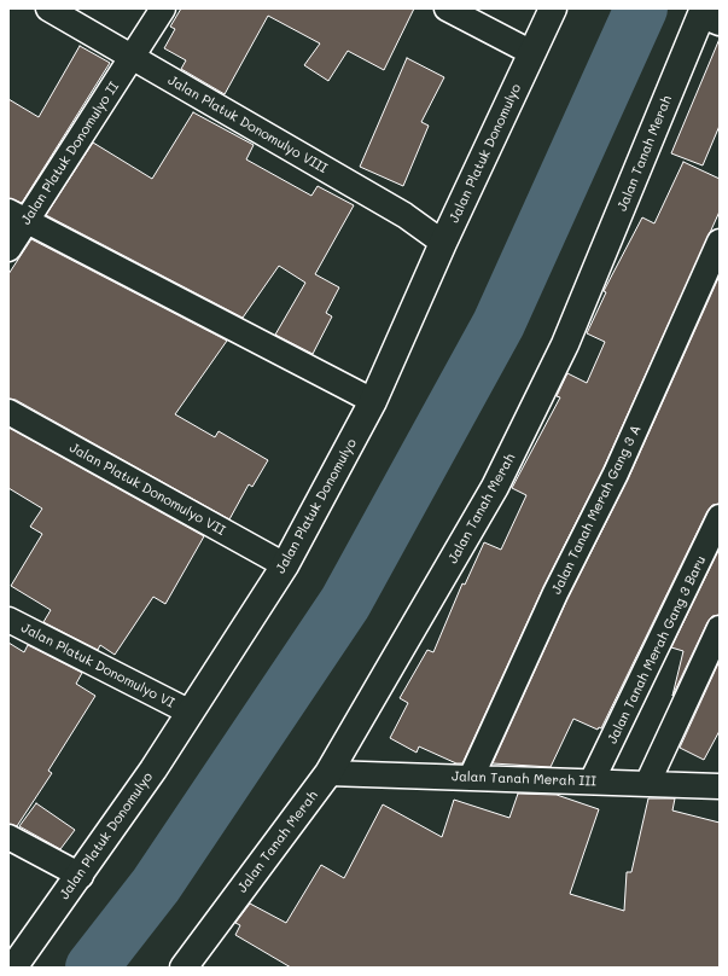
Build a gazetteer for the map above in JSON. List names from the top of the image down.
{
  "streets": {
    "street": [
      "Jalan Platuk Donomulyo VIII",
      "Jalan Platuk Donomulyo II",
      "Jalan Platuk Donomulyo",
      "Jalan Tanah Merah",
      "Jalan Platuk Donomulyo VII",
      "Jalan Tanah Merah Gang 3 A",
      "Jalan Tanah Merah Gang 3 Baru",
      "Jalan Platuk Donomulyo VI",
      "Jalan Tanah Merah III"
    ]
  },
  "crossings": [
    ["Jalan Platuk Donomulyo VIII", "Jalan Platuk Donomulyo II"],
    ["Jalan Platuk Donomulyo VIII", "Jalan Platuk Donomulyo"],
    ["Jalan Platuk Donomulyo", "Jalan Platuk Donomulyo VII"],
    ["Jalan Platuk Donomulyo", "Jalan Platuk Donomulyo VI"],
    ["Jalan Tanah Merah", "Jalan Tanah Merah III"],
    ["Jalan Tanah Merah Gang 3 A", "Jalan Tanah Merah III"],
    ["Jalan Tanah Merah Gang 3 Baru", "Jalan Tanah Merah III"]
  ]
}
